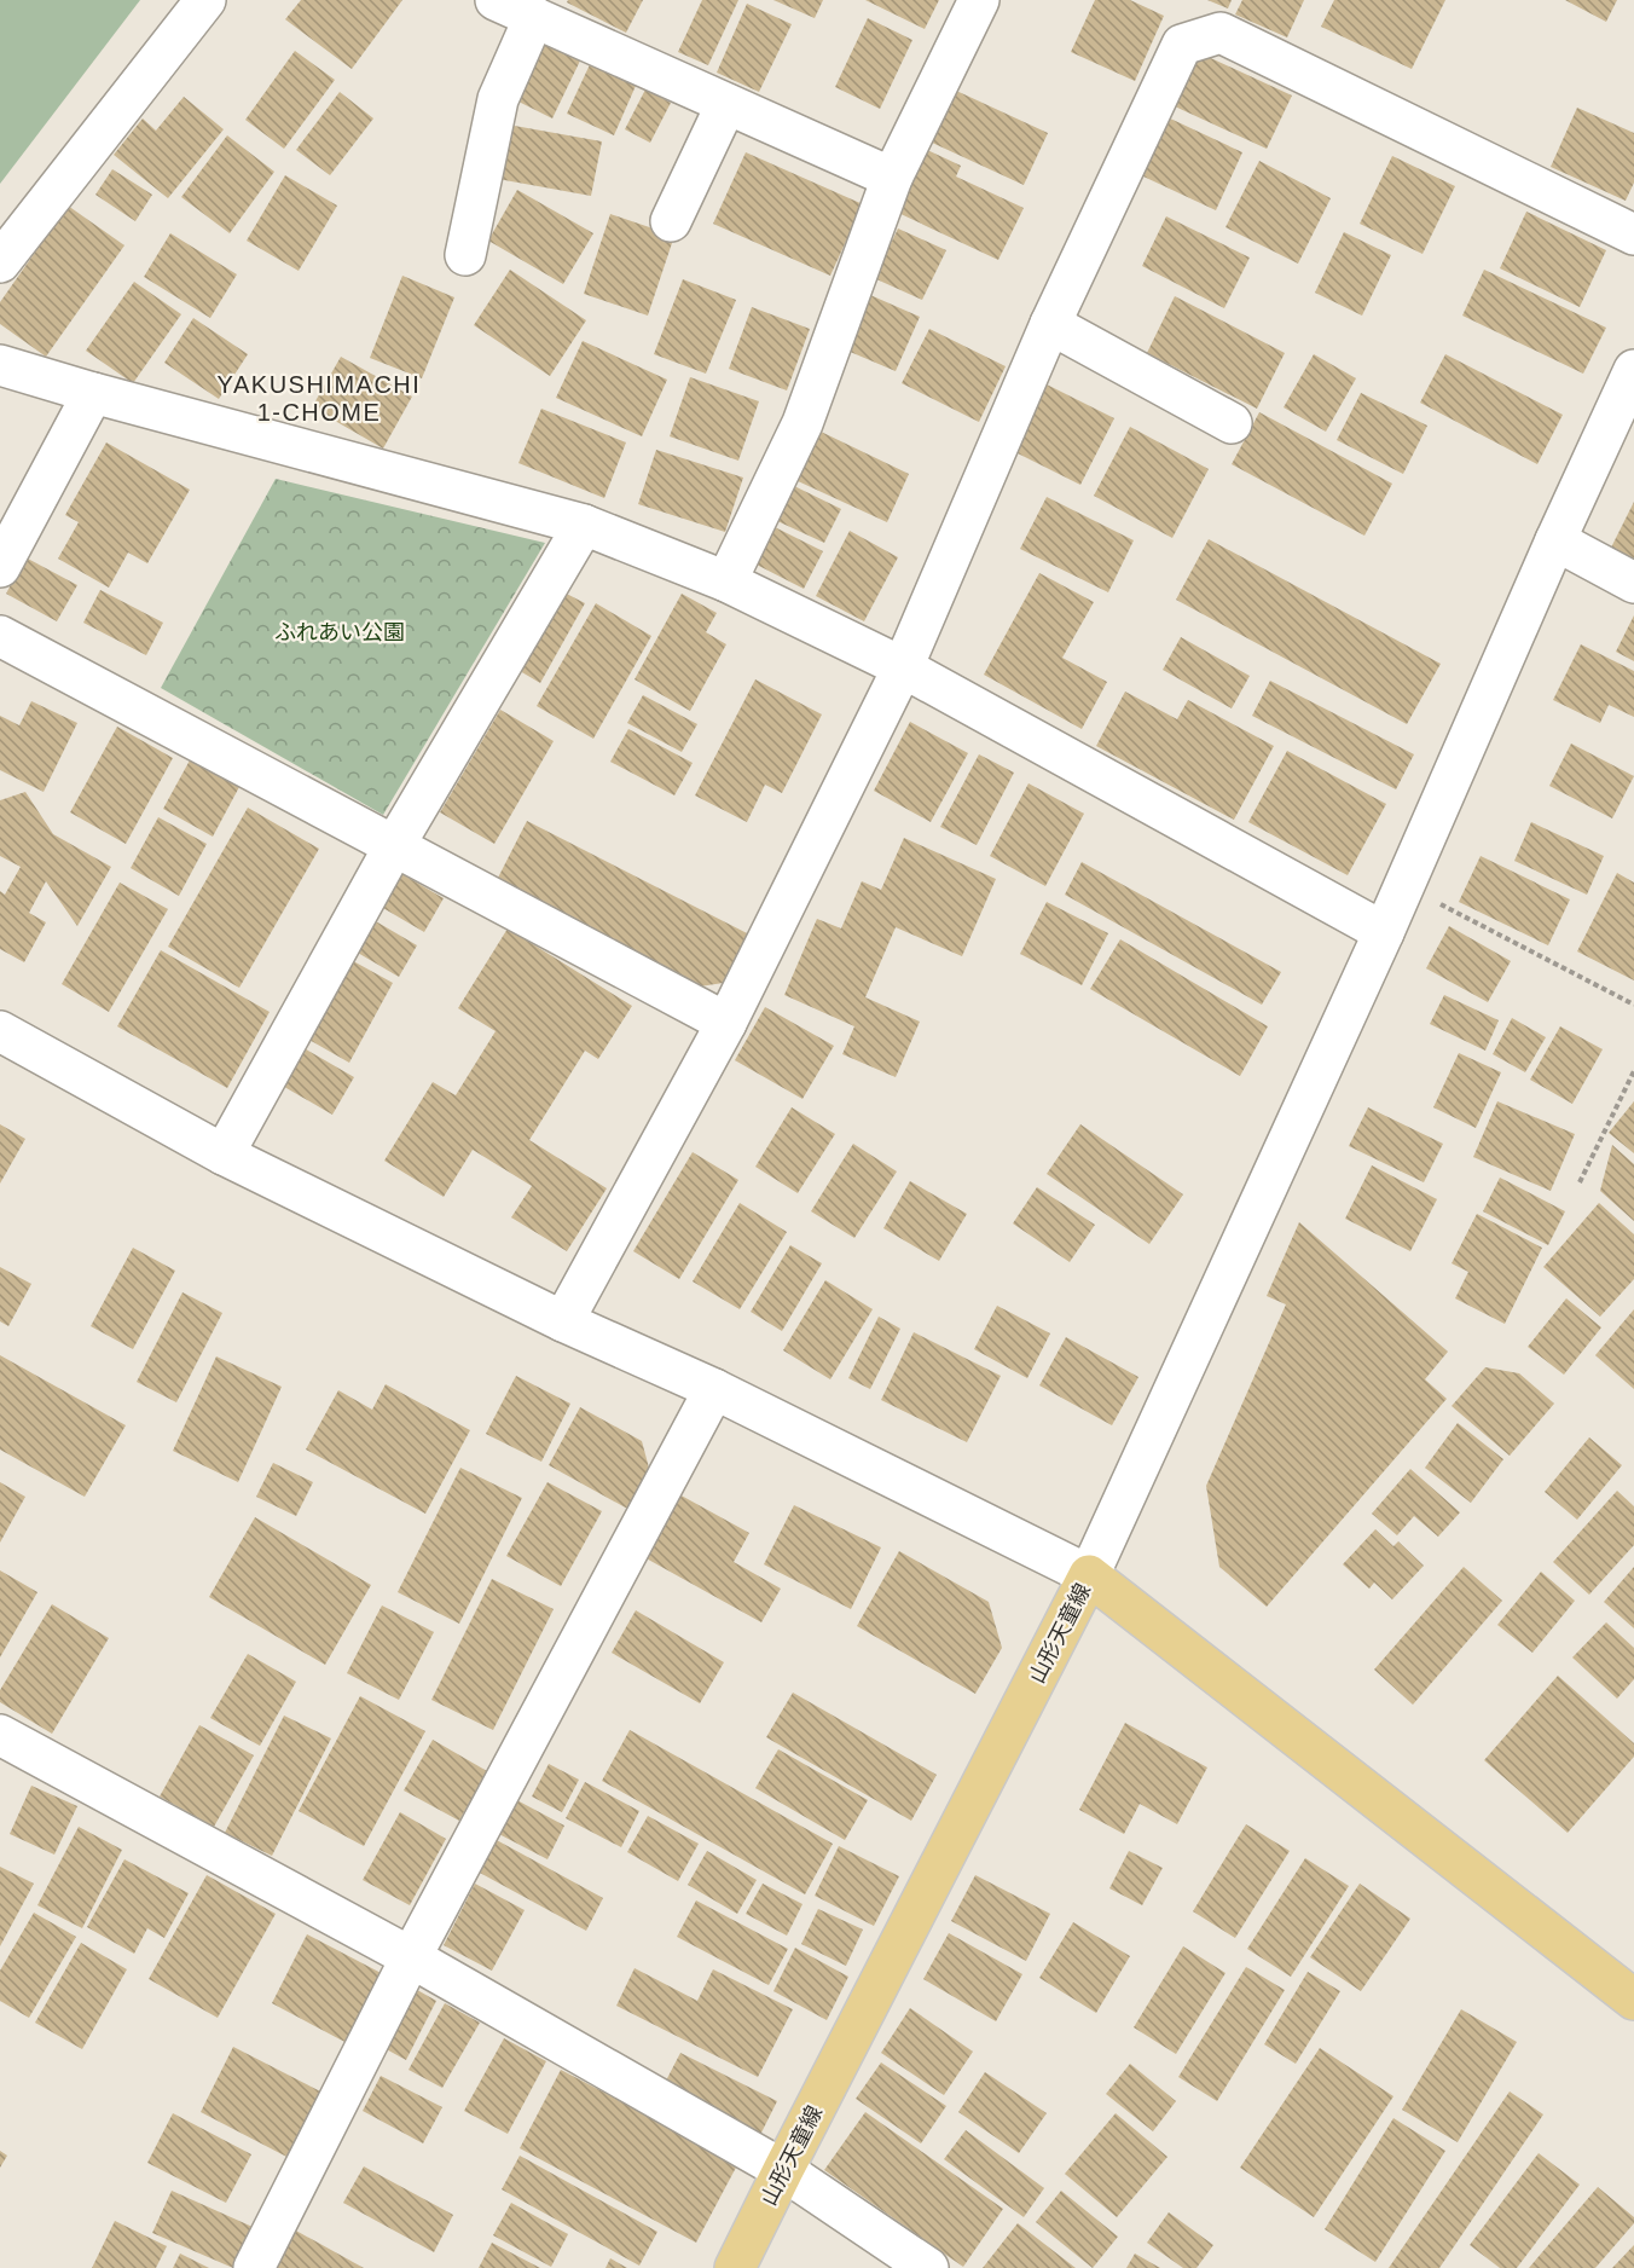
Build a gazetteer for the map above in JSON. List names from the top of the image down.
{
  "streets": {
    "main road": ["山形天童線"]
  },
  "districts": ["YAKUSHIMACHI 1-CHOME"],
  "parks": ["ふれあい公園"]
}
